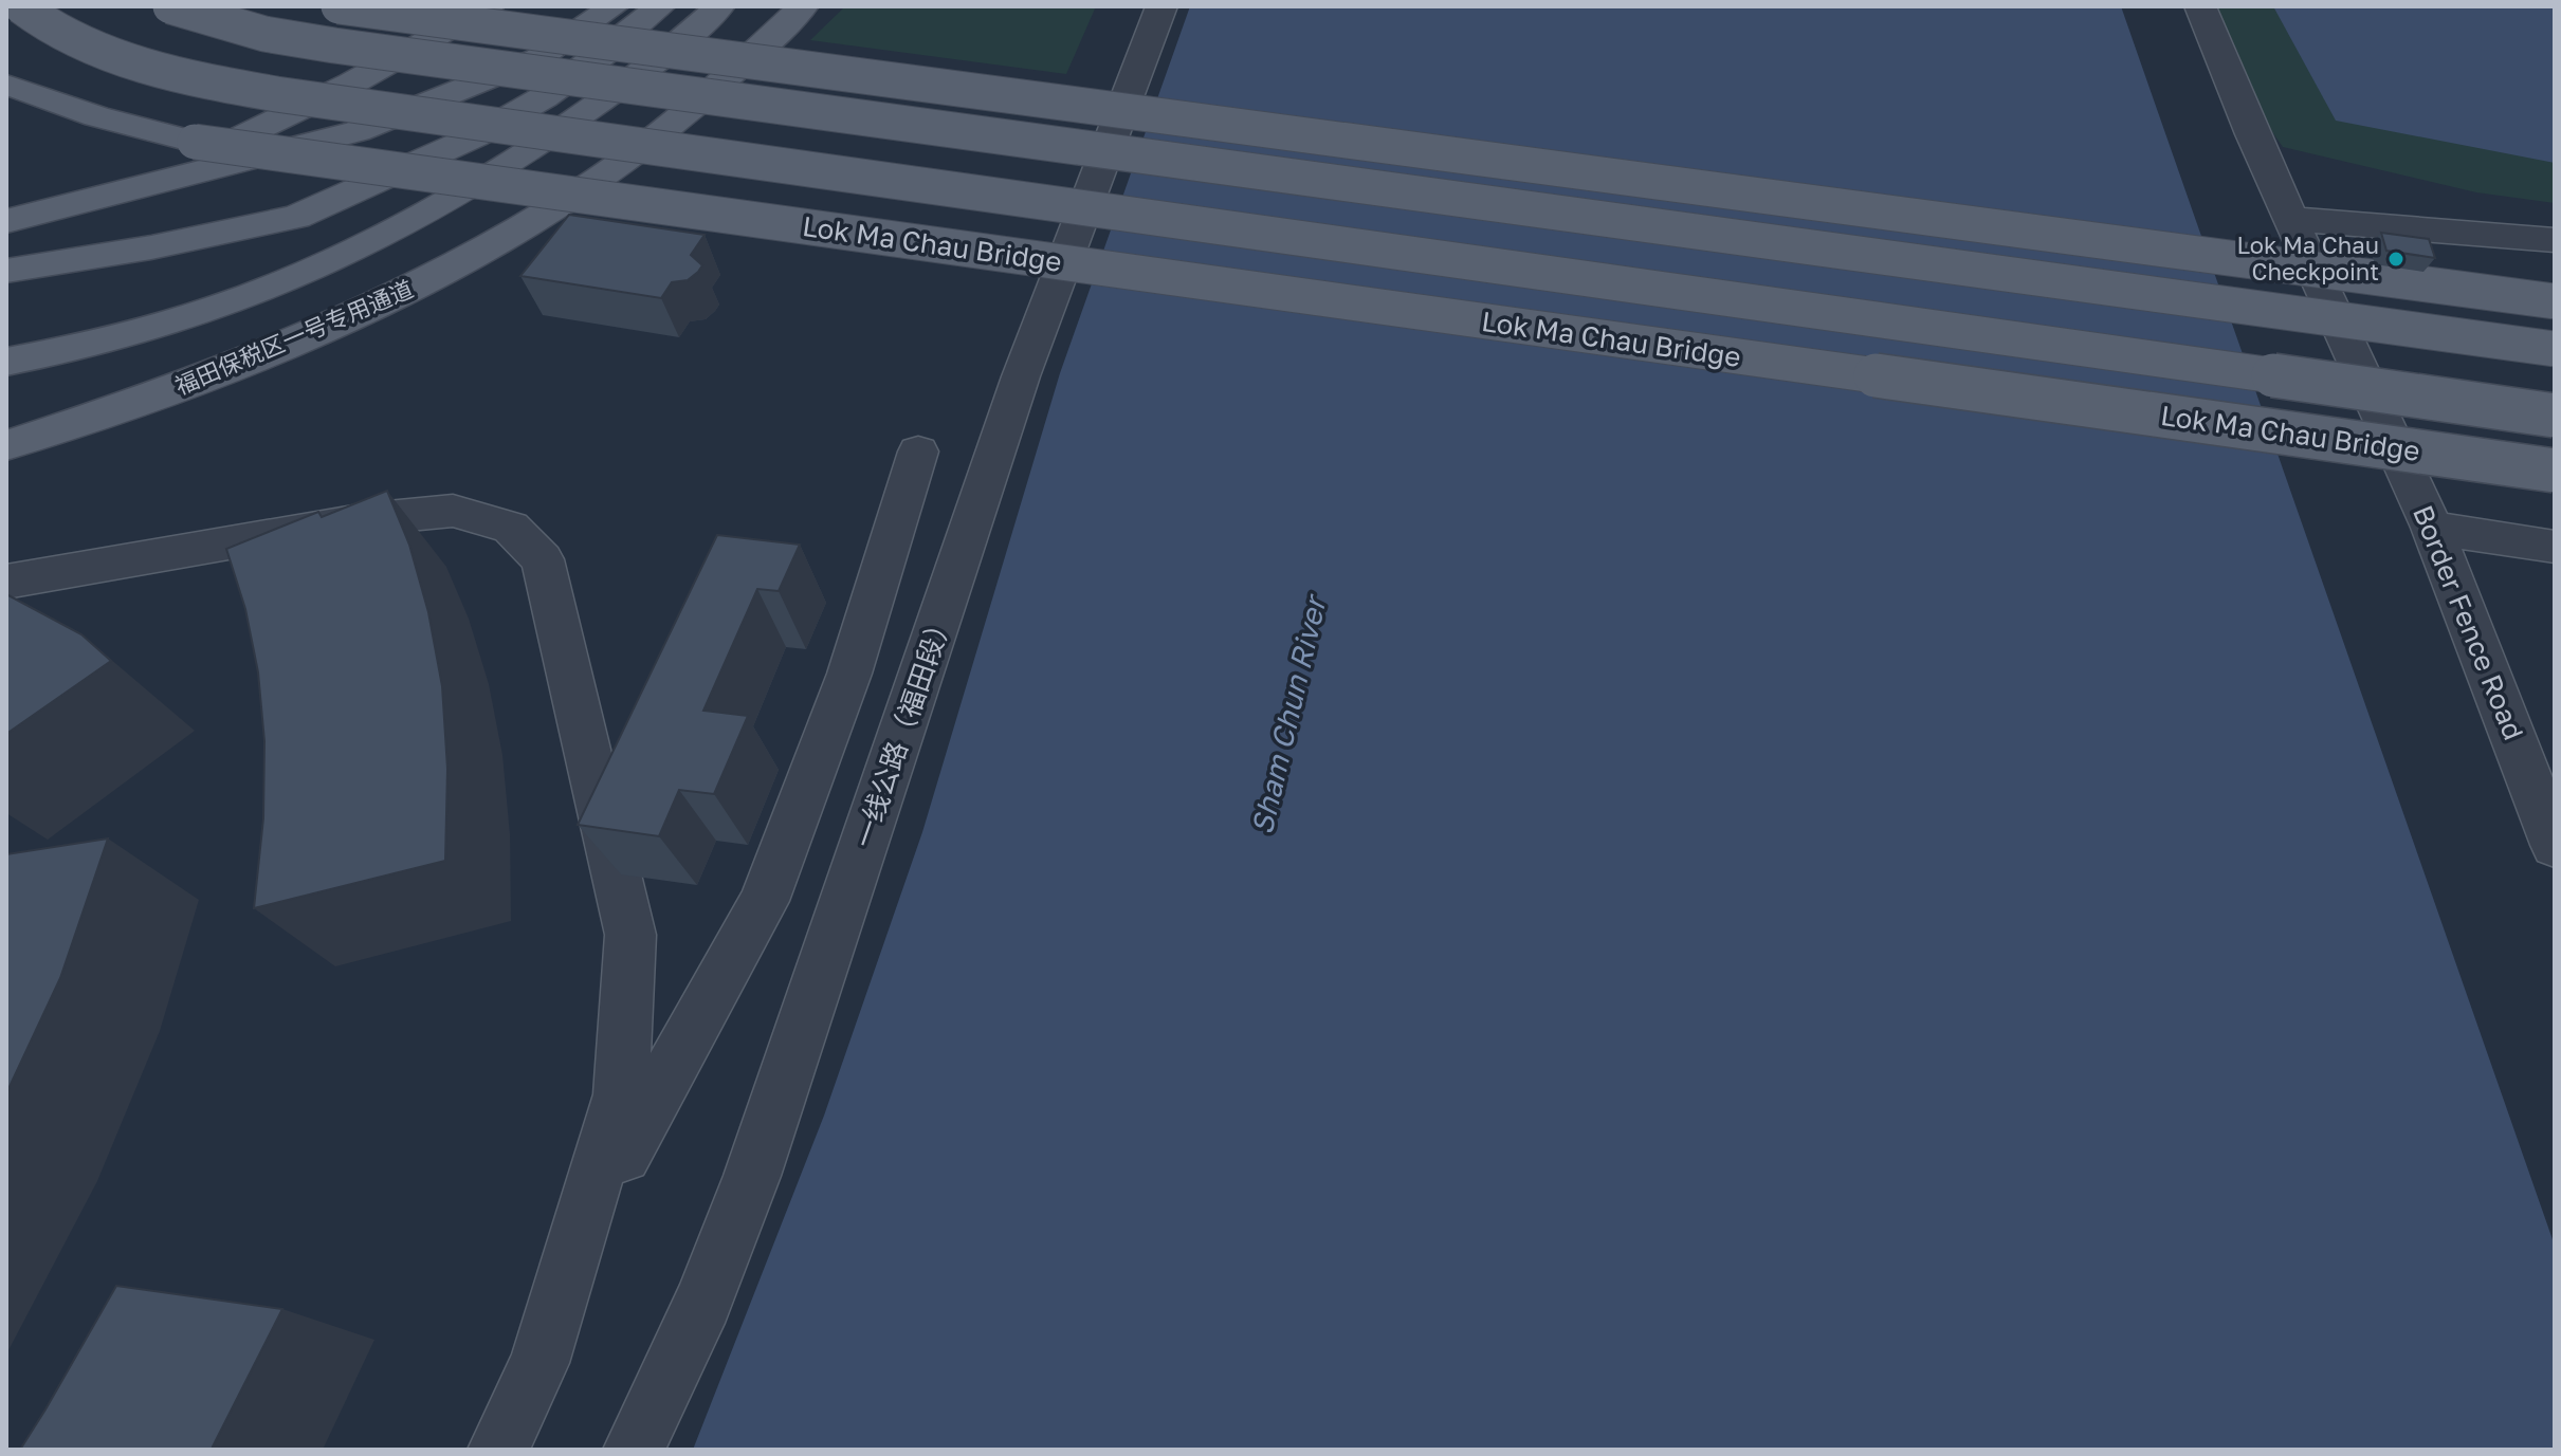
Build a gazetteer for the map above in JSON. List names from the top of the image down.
{
  "streets": {
    "main road": ["Lok Ma Chau Bridge", "福田保税区一号专用通道"],
    "street": ["Border Fence Road", "一线公路（福田段）"]
  },
  "water": ["Sham Chun River"],
  "places": ["Lok Ma Chau Checkpoint"]
}
